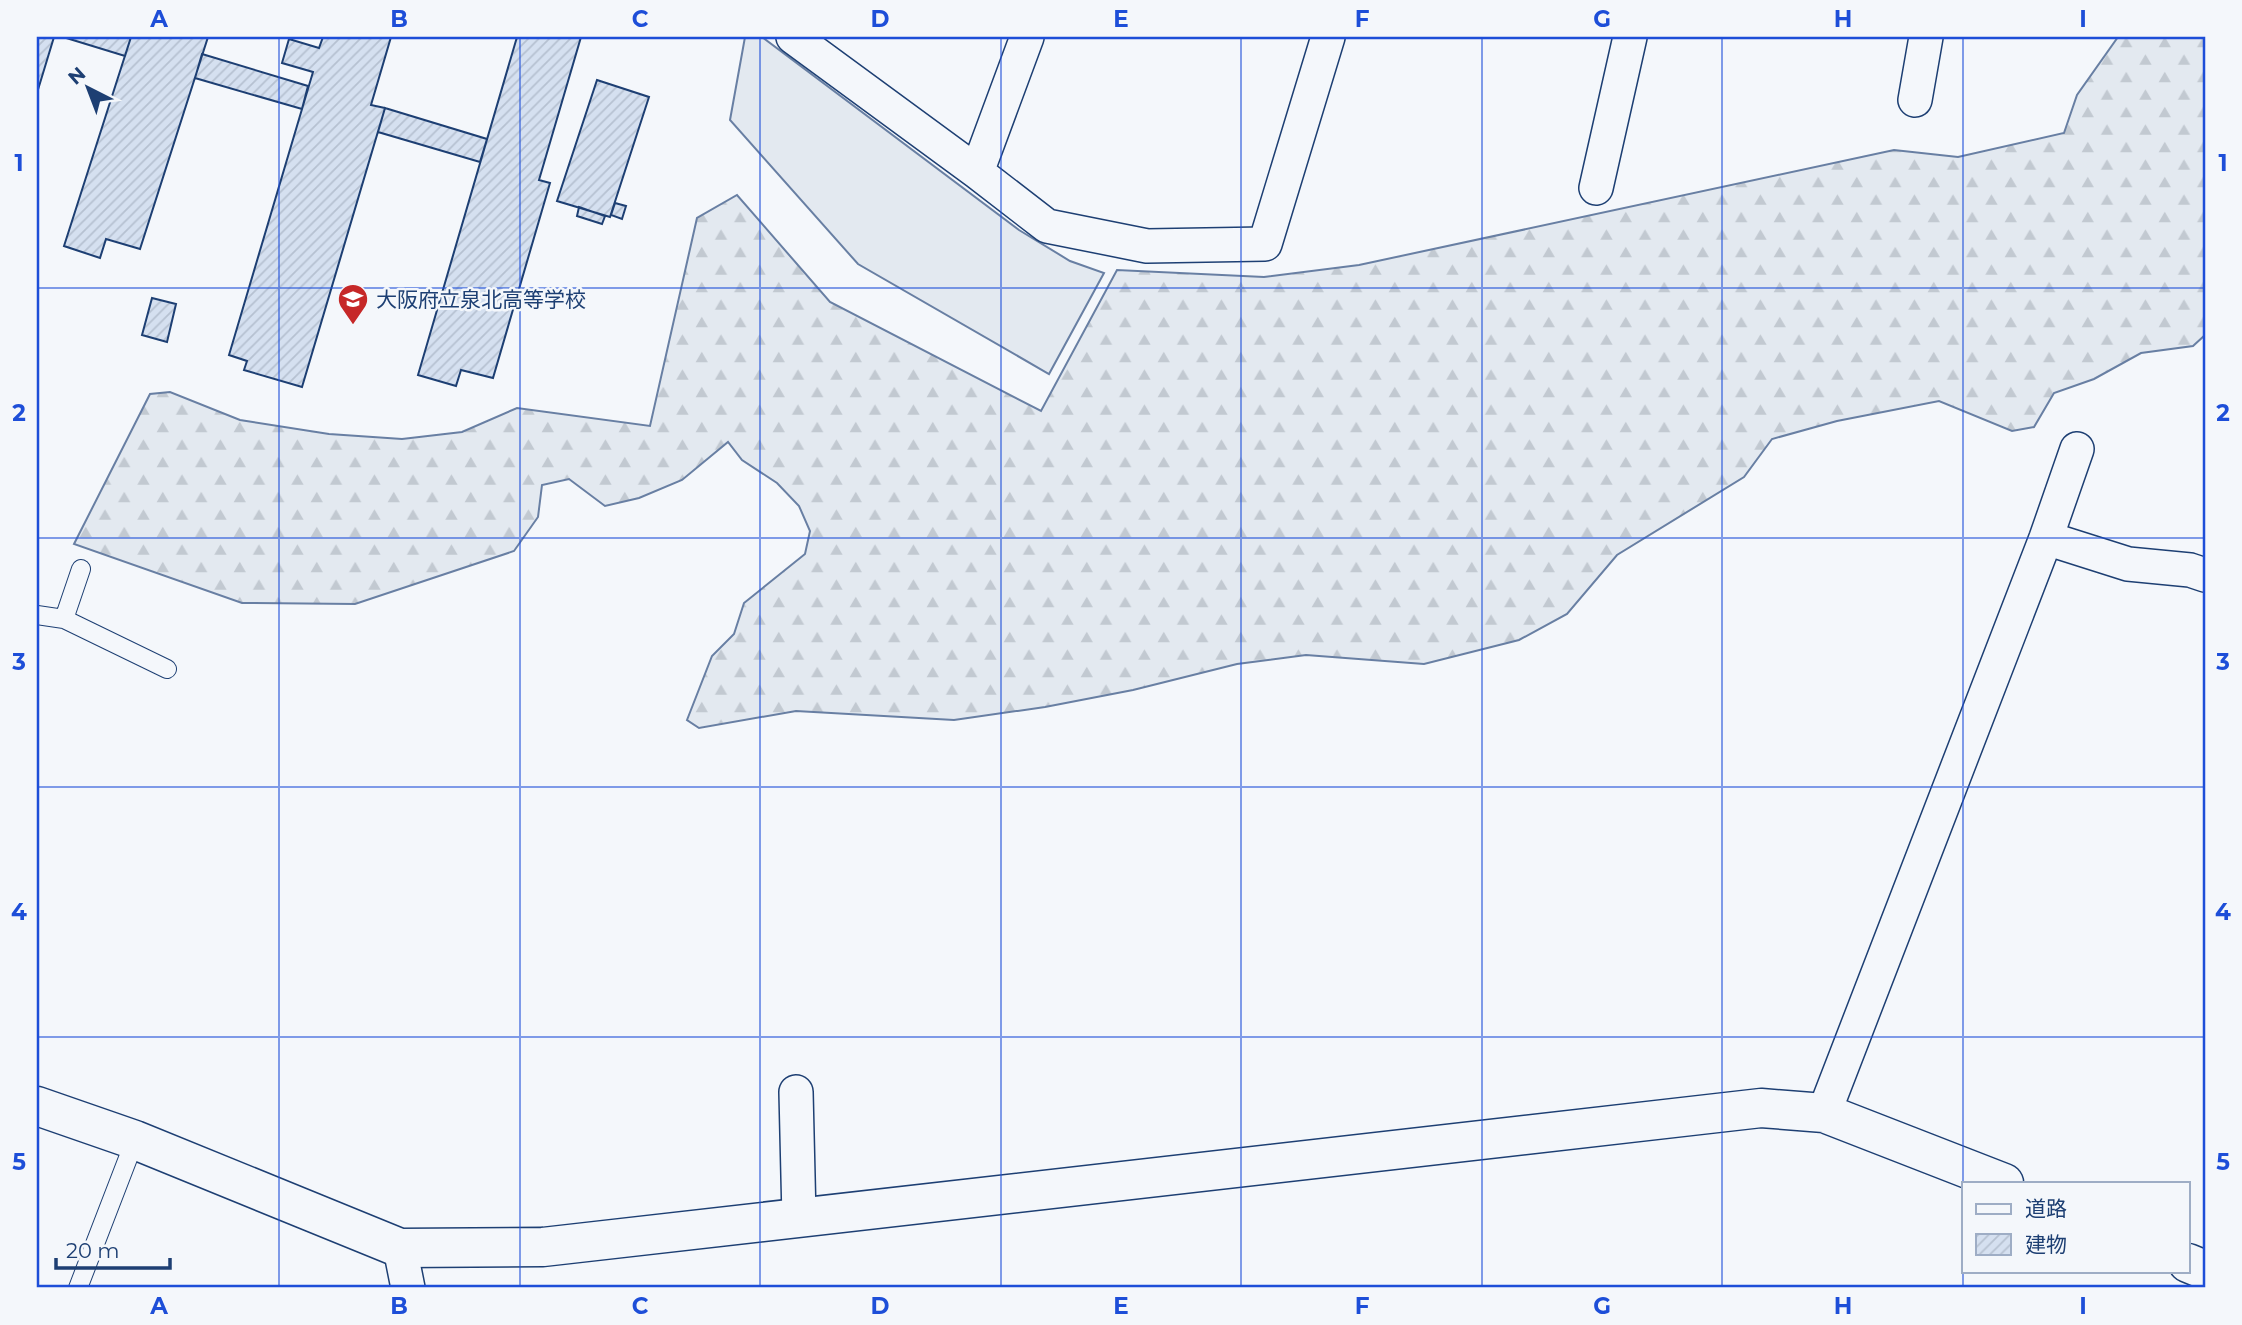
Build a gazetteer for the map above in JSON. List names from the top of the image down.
{
  "places": {
    "school or university": ["大阪府立泉北高等学校"]
  },
  "legend": ["道路", "建物"],
  "scale_bar": "20 m",
  "north": "top left",
  "grid": {
    "columns": [
      "A",
      "B",
      "C",
      "D",
      "E",
      "F",
      "G",
      "H",
      "I"
    ],
    "rows": [
      "1",
      "2",
      "3",
      "4",
      "5"
    ]
  }
}
